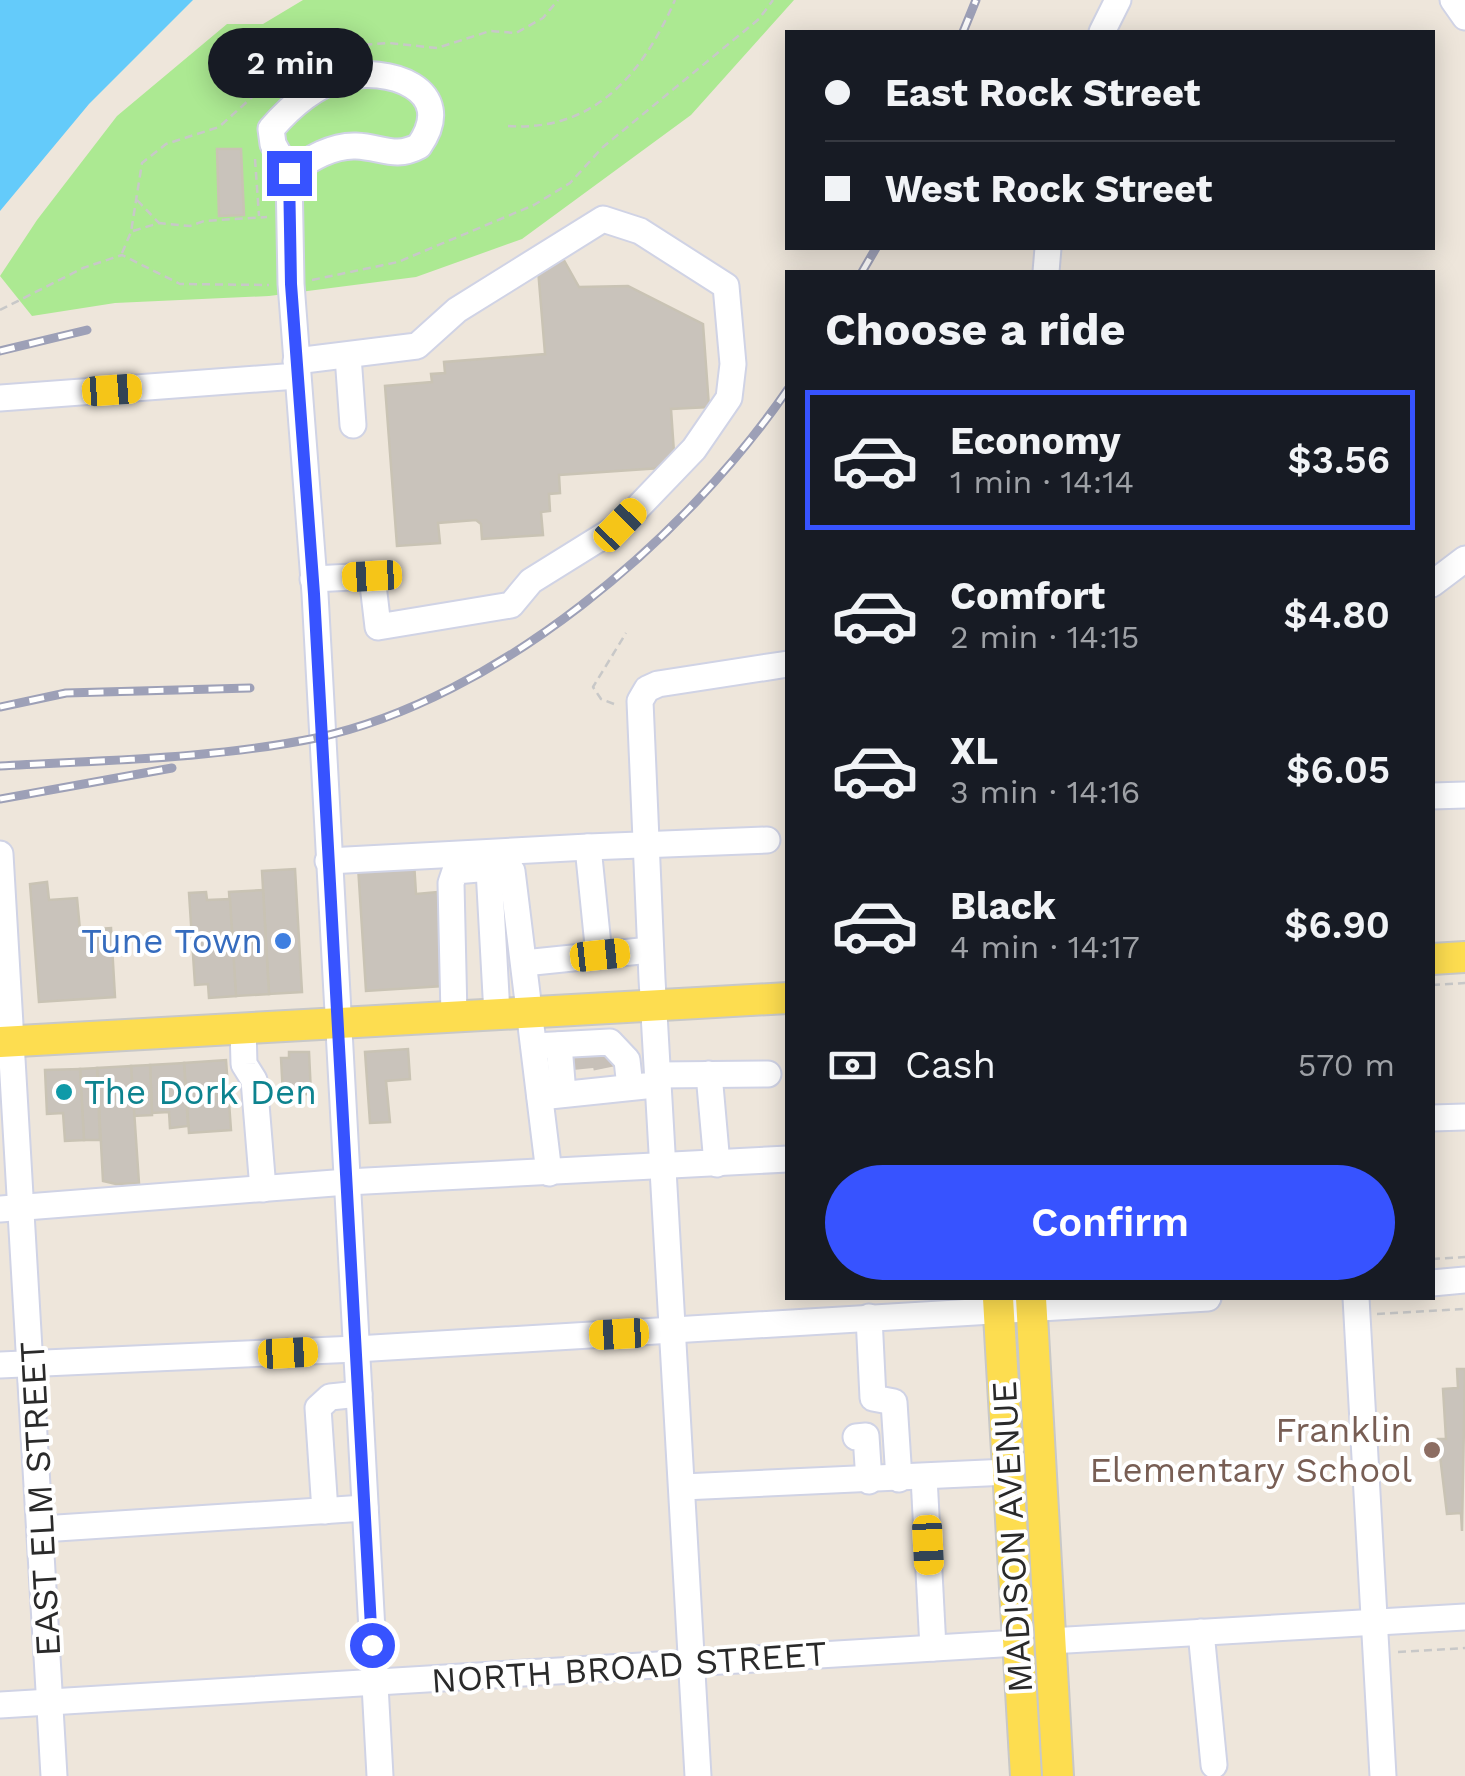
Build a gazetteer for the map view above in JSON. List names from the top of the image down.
{
  "streets": {
    "main road": ["MADISON AVENUE"],
    "street": ["EAST ELM STREET", "NORTH BROAD STREET"]
  },
  "crossings": [
    ["EAST ELM STREET", "NORTH BROAD STREET"],
    ["MADISON AVENUE", "NORTH BROAD STREET"]
  ],
  "places": ["Tune Town", "The Dork Den", "Franklin Elementary School"],
  "page": {
    "bubble": "2 min",
    "banner": ["East Rock Street", "West Rock Street"],
    "heading": "Choose a ride",
    "list": [
      {
        "name": "Economy",
        "note": "1 min · 14:14",
        "value": "$3.56"
      },
      {
        "name": "Comfort",
        "note": "2 min · 14:15",
        "value": "$4.80"
      },
      {
        "name": "XL",
        "note": "3 min · 14:16",
        "value": "$6.05"
      },
      {
        "name": "Black",
        "note": "4 min · 14:17",
        "value": "$6.90"
      }
    ],
    "pay": ["Cash", "570 m"],
    "buttons": "Confirm"
  }
}
